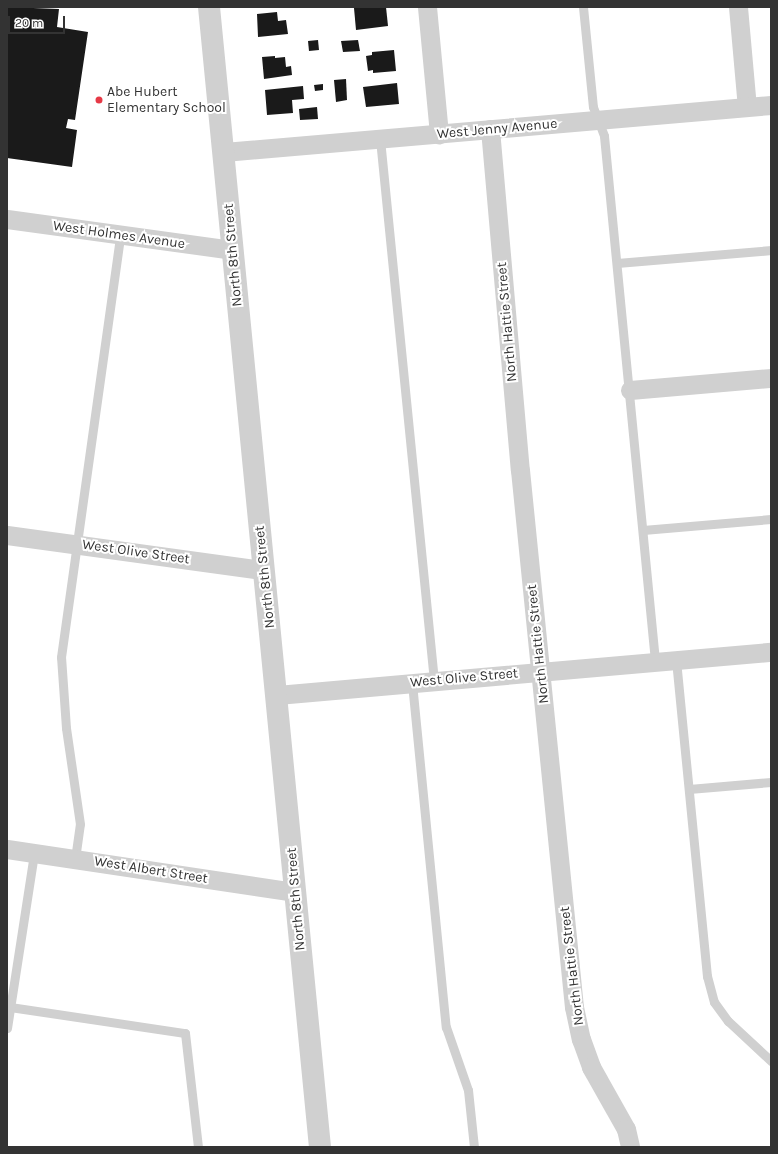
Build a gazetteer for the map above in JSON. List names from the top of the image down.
{
  "streets": {
    "street": [
      "West Jenny Avenue",
      "West Holmes Avenue",
      "North 8th Street",
      "North Hattie Street",
      "West Olive Street",
      "West Albert Street"
    ]
  },
  "crossings": [
    ["West Jenny Avenue", "North 8th Street"],
    ["West Jenny Avenue", "North Hattie Street"],
    ["West Holmes Avenue", "North 8th Street"],
    ["North 8th Street", "West Olive Street"],
    ["North 8th Street", "West Albert Street"],
    ["North Hattie Street", "West Olive Street"]
  ],
  "places": ["Abe Hubert Elementary School"],
  "scale_bar": "20 m"
}
